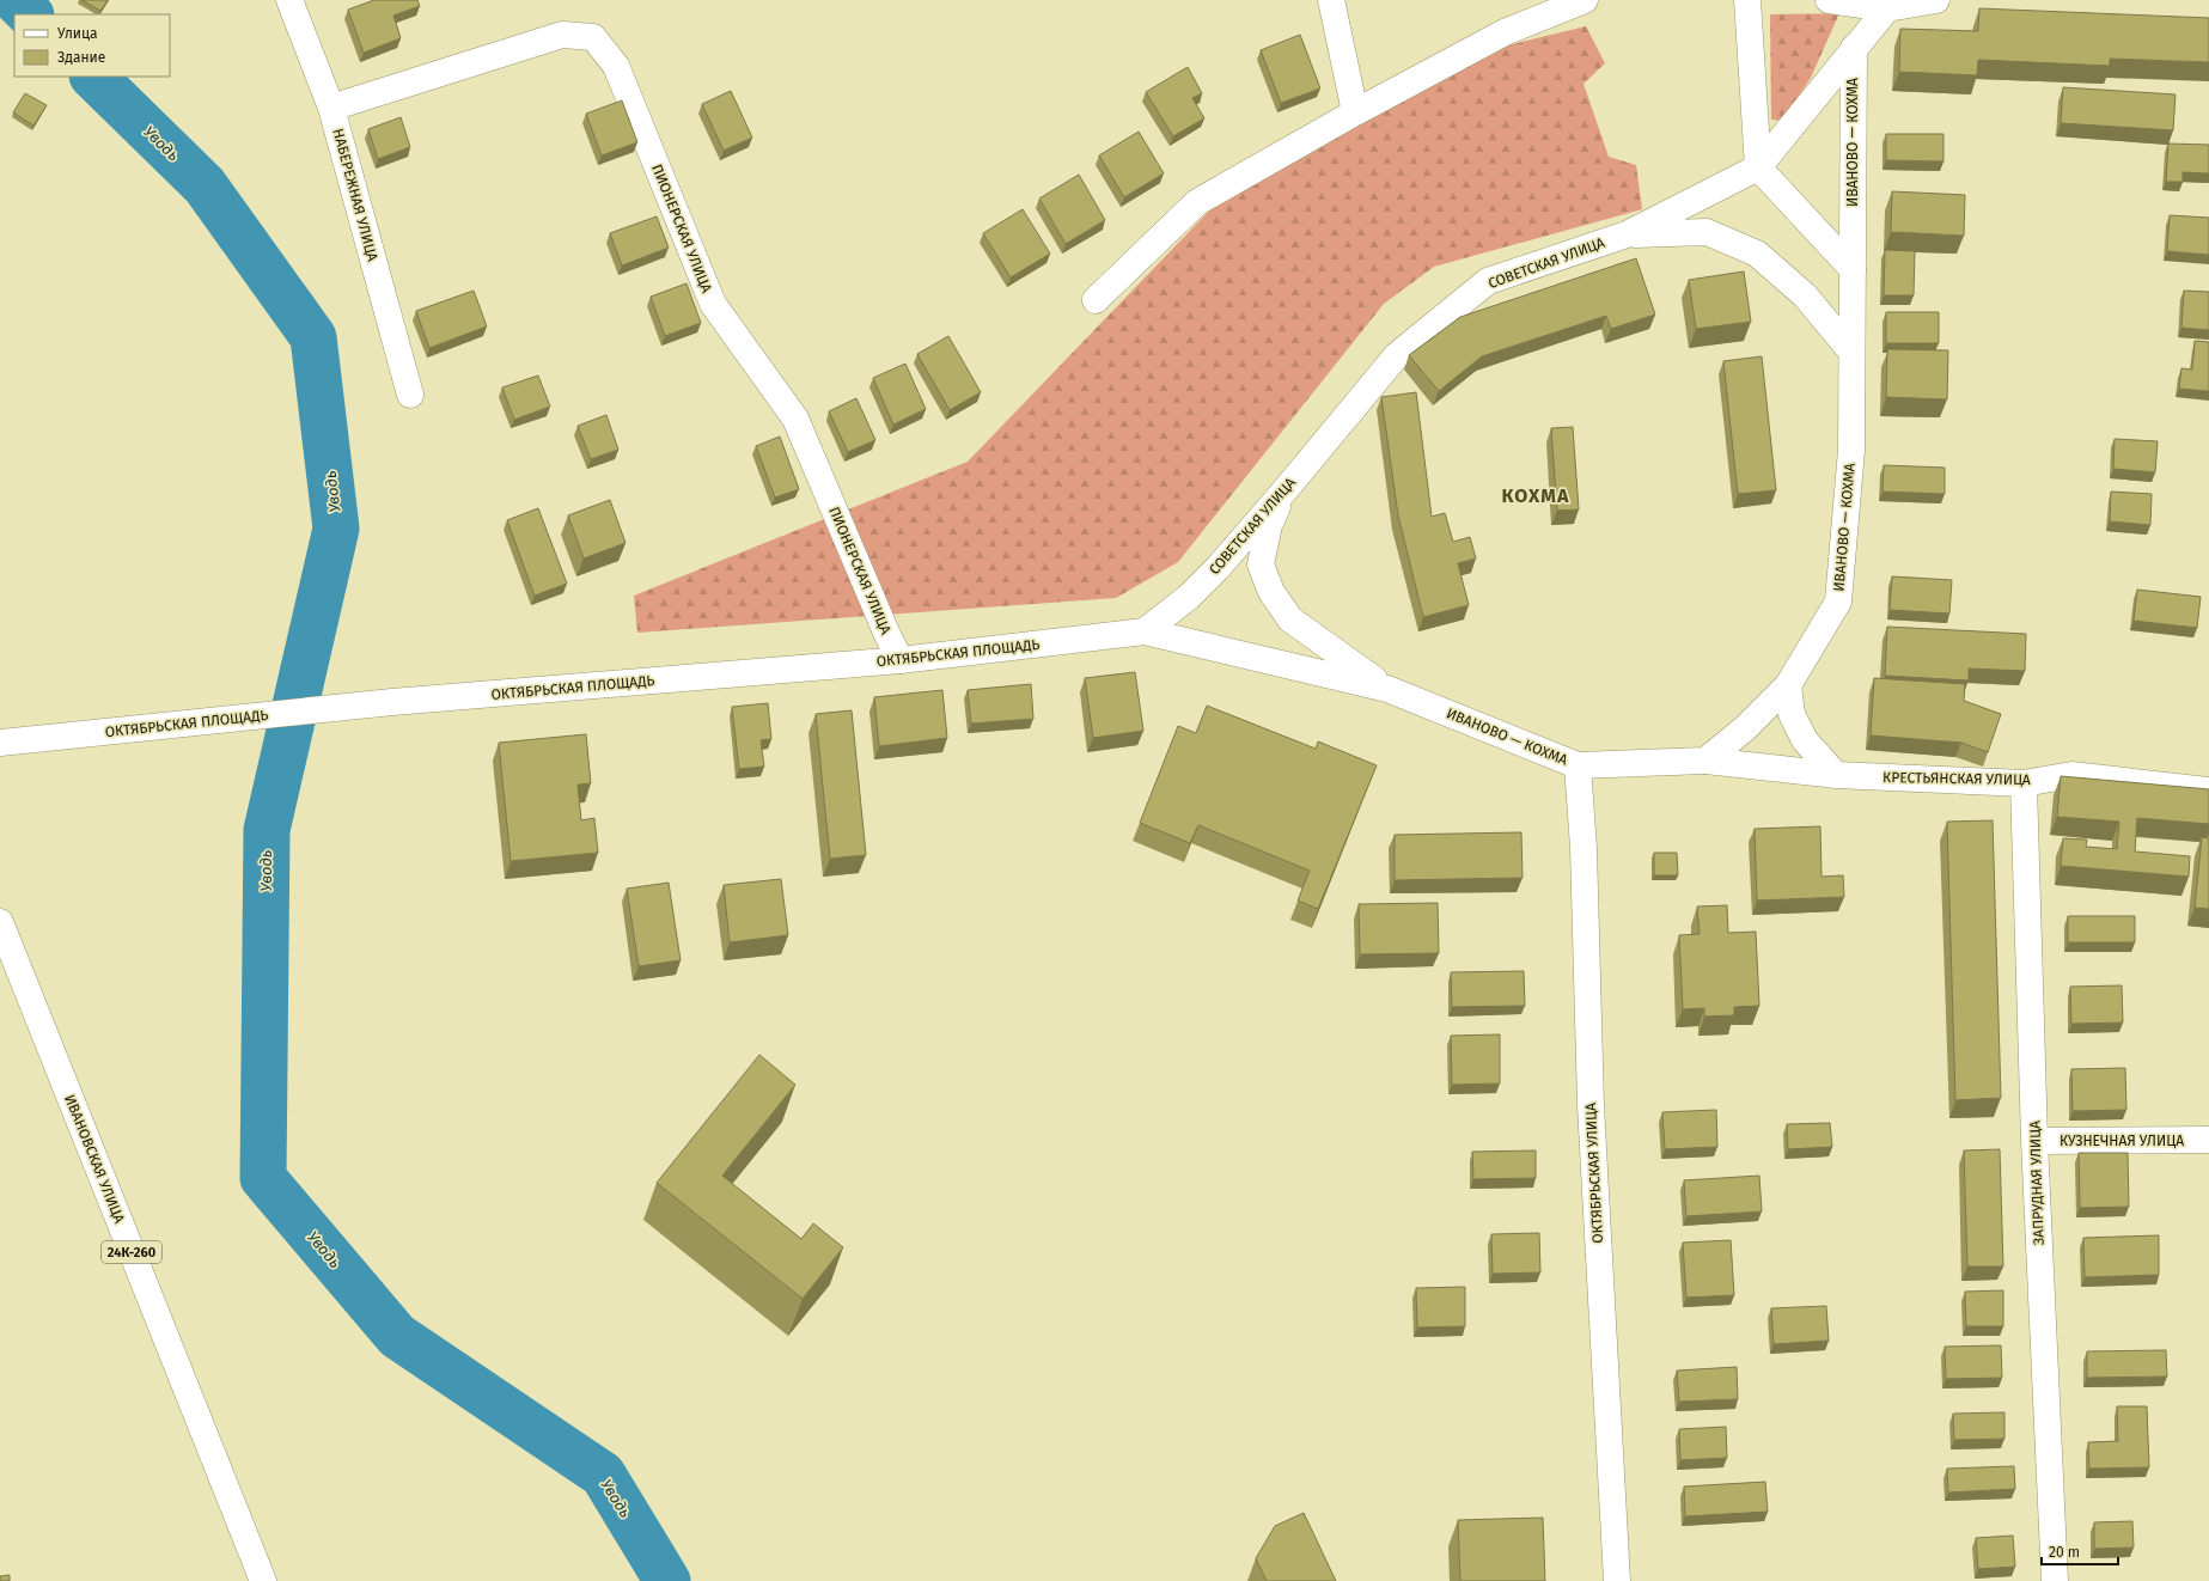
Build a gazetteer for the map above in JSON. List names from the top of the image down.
{
  "streets": {
    "street": [
      "ИВАНОВО — КОХМА",
      "НАБЕРЕЖНАЯ УЛИЦА",
      "ПИОНЕРСКАЯ УЛИЦА",
      "СОВЕТСКАЯ УЛИЦА",
      "ОКТЯБРЬСКАЯ ПЛОЩАДЬ",
      "КРЕСТЬЯНСКАЯ УЛИЦА",
      "КУЗНЕЧНАЯ УЛИЦА",
      "ИВАНОВСКАЯ УЛИЦА",
      "ОКТЯБРЬСКАЯ УЛИЦА",
      "ЗАПРУДНАЯ УЛИЦА",
      "24К-260"
    ]
  },
  "crossings": [
    ["ИВАНОВО — КОХМА", "СОВЕТСКАЯ УЛИЦА"],
    ["ИВАНОВО — КОХМА", "ОКТЯБРЬСКАЯ ПЛОЩАДЬ"],
    ["ИВАНОВО — КОХМА", "КРЕСТЬЯНСКАЯ УЛИЦА"],
    ["ИВАНОВО — КОХМА", "ОКТЯБРЬСКАЯ УЛИЦА"],
    ["НАБЕРЕЖНАЯ УЛИЦА", "ПИОНЕРСКАЯ УЛИЦА"],
    ["ПИОНЕРСКАЯ УЛИЦА", "ОКТЯБРЬСКАЯ ПЛОЩАДЬ"],
    ["СОВЕТСКАЯ УЛИЦА", "ОКТЯБРЬСКАЯ ПЛОЩАДЬ"],
    ["КРЕСТЬЯНСКАЯ УЛИЦА", "ЗАПРУДНАЯ УЛИЦА"],
    ["КУЗНЕЧНАЯ УЛИЦА", "ЗАПРУДНАЯ УЛИЦА"]
  ],
  "districts": ["КОХМА"],
  "water": ["Уводь"],
  "legend": ["Улица", "Здание"],
  "scale_bar": "20 m"
}
